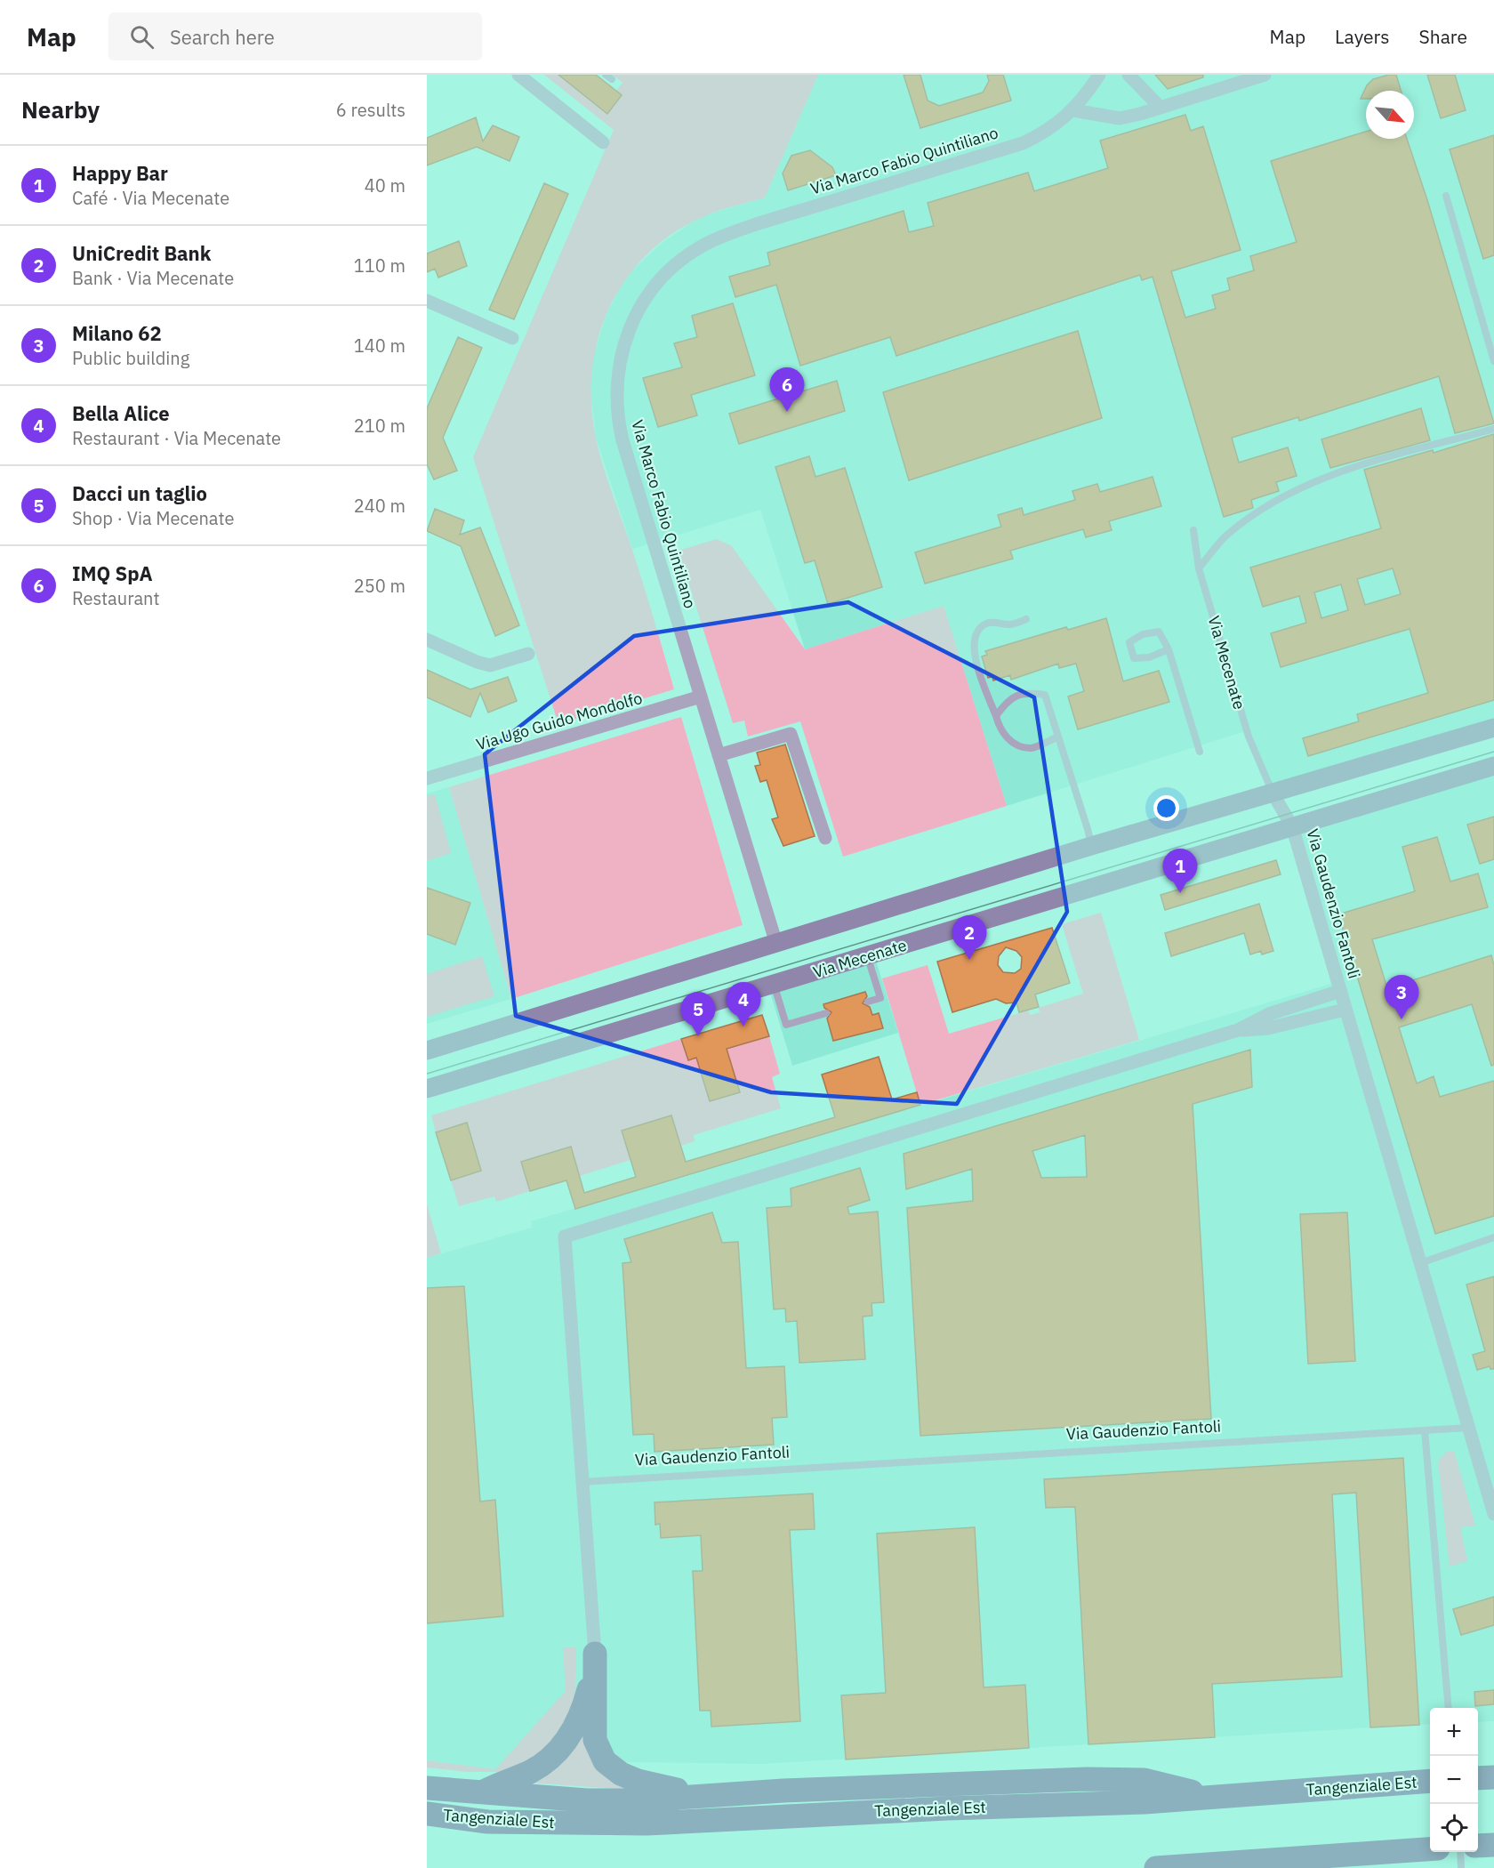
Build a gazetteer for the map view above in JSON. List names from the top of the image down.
{
  "streets": {
    "highway": ["Tangenziale Est"],
    "main road": ["Via Mecenate"],
    "street": ["Via Marco Fabio Quintiliano", "Via Ugo Guido Mondolfo", "Via Gaudenzio Fantoli"]
  },
  "crossings": [
    ["Via Marco Fabio Quintiliano", "Via Ugo Guido Mondolfo"],
    ["Via Mecenate", "Via Gaudenzio Fantoli"]
  ],
  "north": "bottom right",
  "page": {
    "header": "Map",
    "search": "Search here",
    "nav": ["Map", "Layers", "Share"],
    "heading": ["Nearby", "6 results"],
    "list": [
      {
        "mark": "1",
        "name": "Happy Bar",
        "note": "Café · Via Mecenate",
        "value": "40 m"
      },
      {
        "mark": "2",
        "name": "UniCredit Bank",
        "note": "Bank · Via Mecenate",
        "value": "110 m"
      },
      {
        "mark": "3",
        "name": "Milano 62",
        "note": "Public building",
        "value": "140 m"
      },
      {
        "mark": "4",
        "name": "Bella Alice",
        "note": "Restaurant · Via Mecenate",
        "value": "210 m"
      },
      {
        "mark": "5",
        "name": "Dacci un taglio",
        "note": "Shop · Via Mecenate",
        "value": "240 m"
      },
      {
        "mark": "6",
        "name": "IMQ SpA",
        "note": "Restaurant",
        "value": "250 m"
      }
    ],
    "pins": [
      "6",
      "1",
      "2",
      "3",
      "4",
      "5"
    ],
    "map_buttons": ["+", "−"]
  }
}
